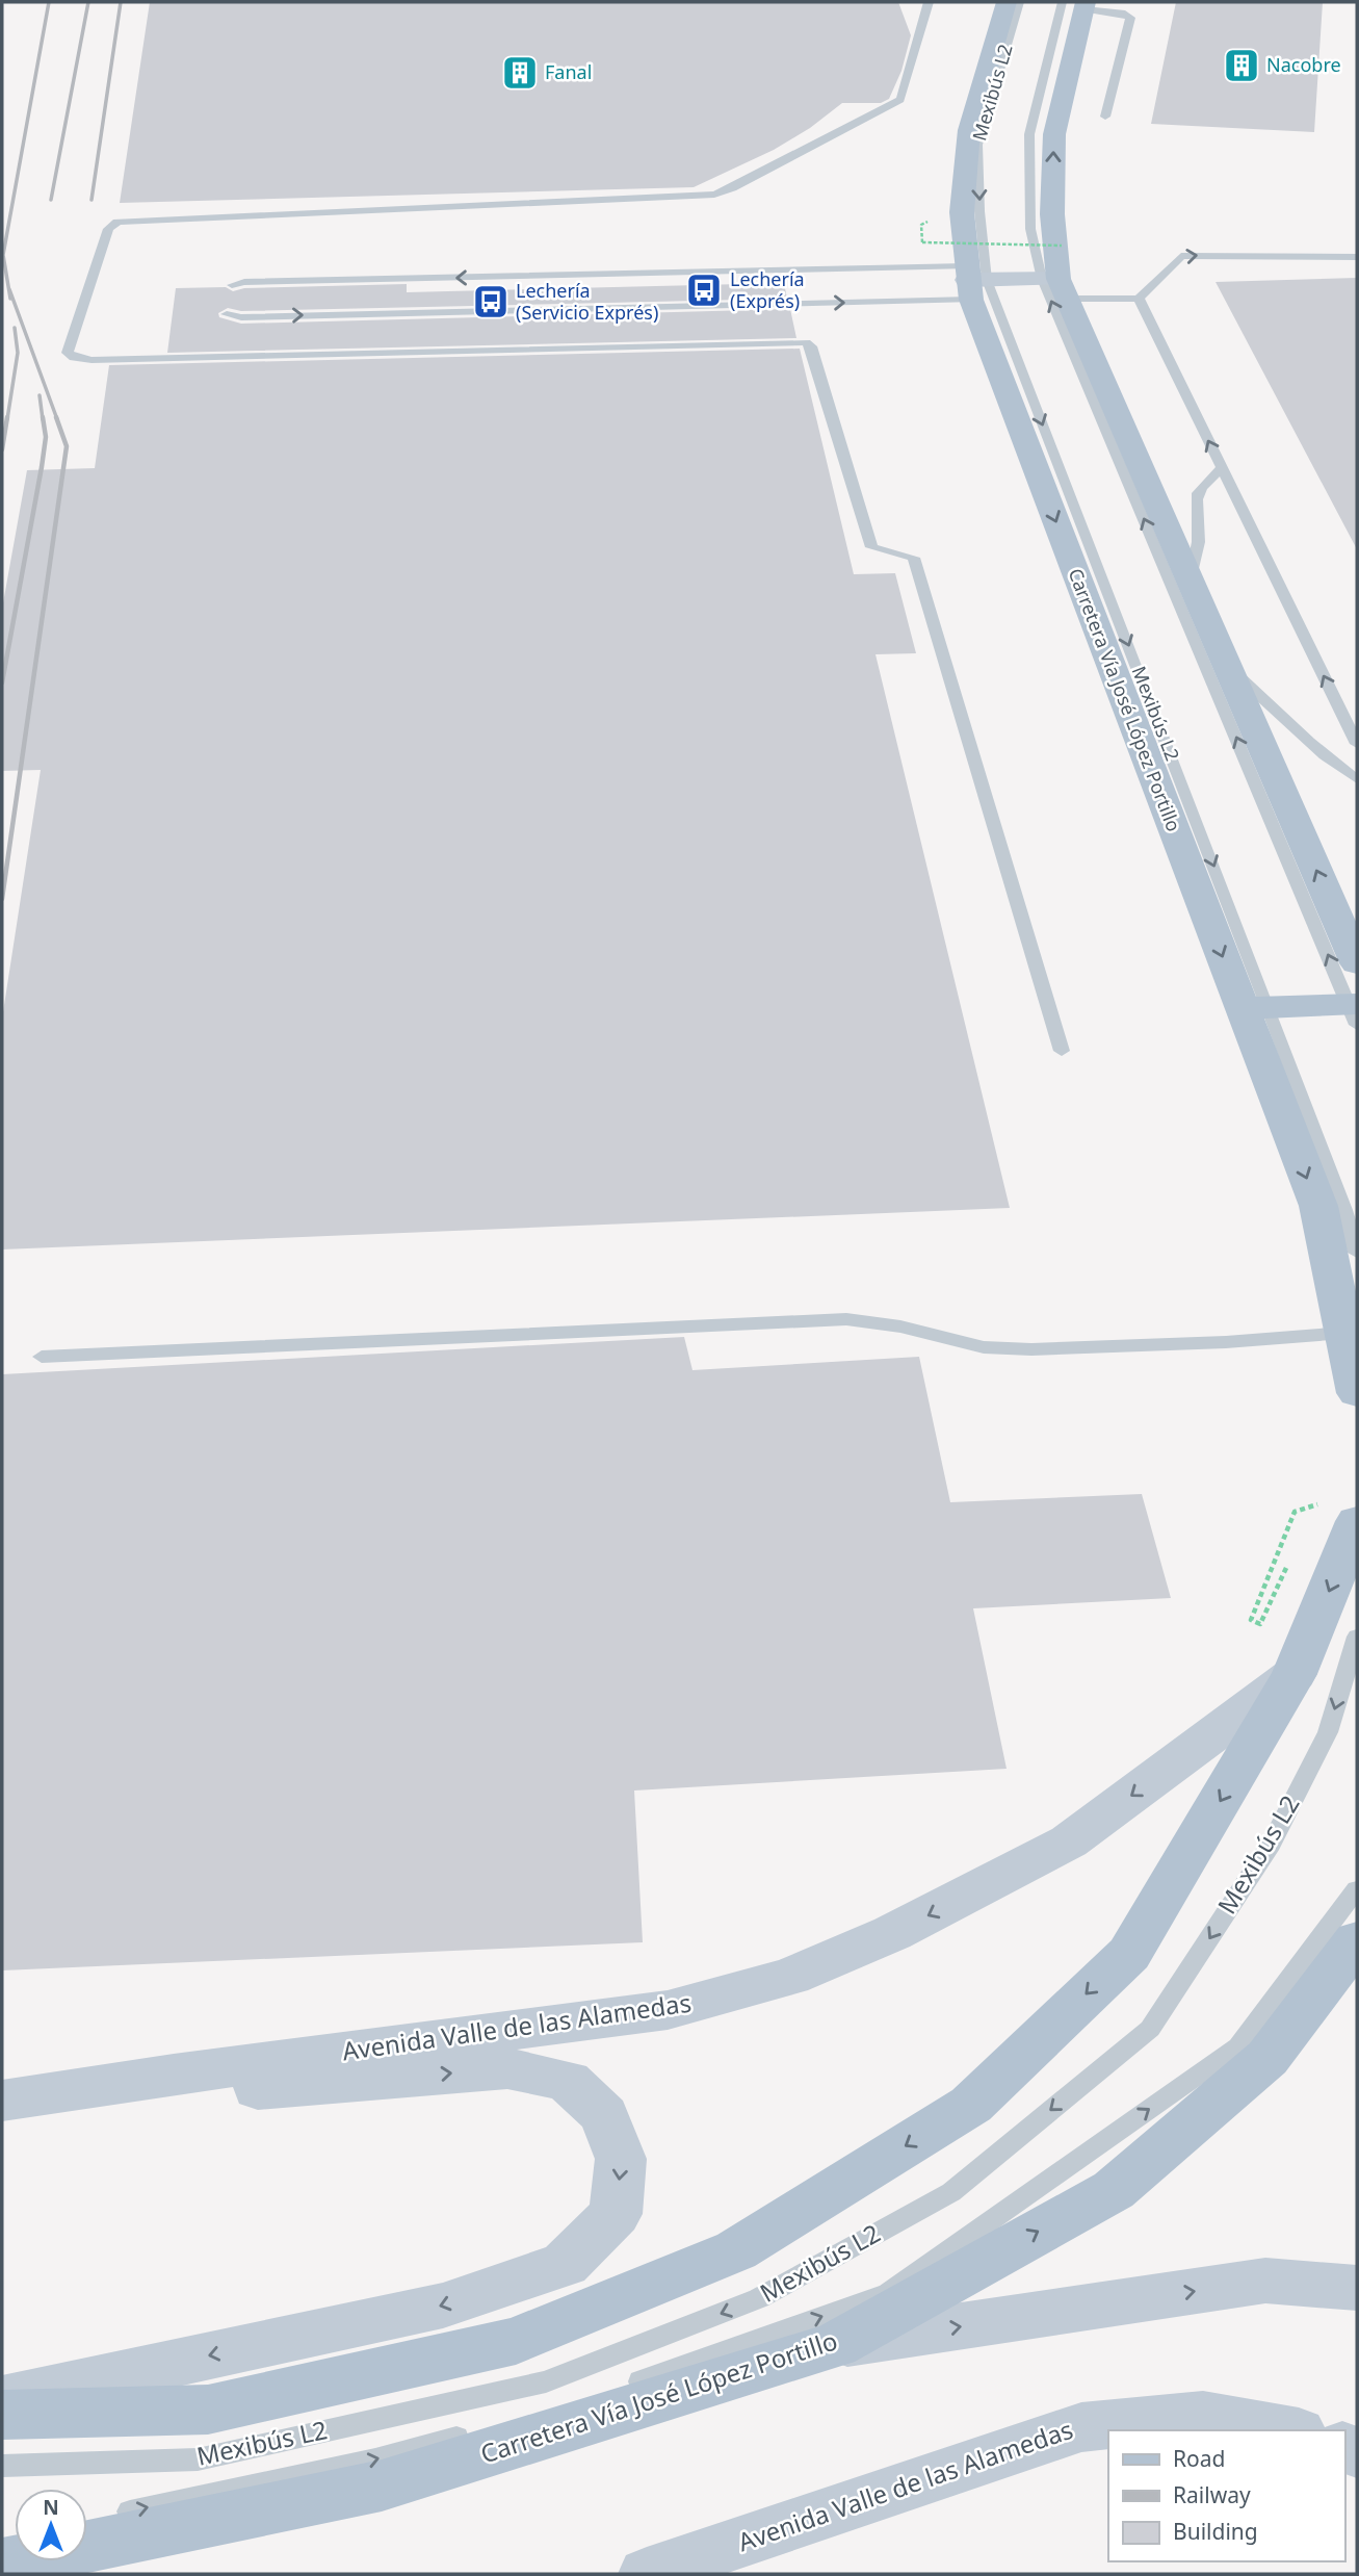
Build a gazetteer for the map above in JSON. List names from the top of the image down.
{
  "streets": {
    "main road": ["Carretera Vía José López Portillo", "Avenida Valle de las Alamedas"],
    "lane": ["Mexibús L2"]
  },
  "crossings": [
    ["Mexibús L2", "Carretera Vía José López Portillo"]
  ],
  "places": {
    "building": ["Nacobre", "Fanal"],
    "bus stop": ["Lechería (Exprés)", "Lechería (Servicio Exprés)"]
  },
  "legend": ["Road", "Railway", "Building"],
  "north": "top"
}
